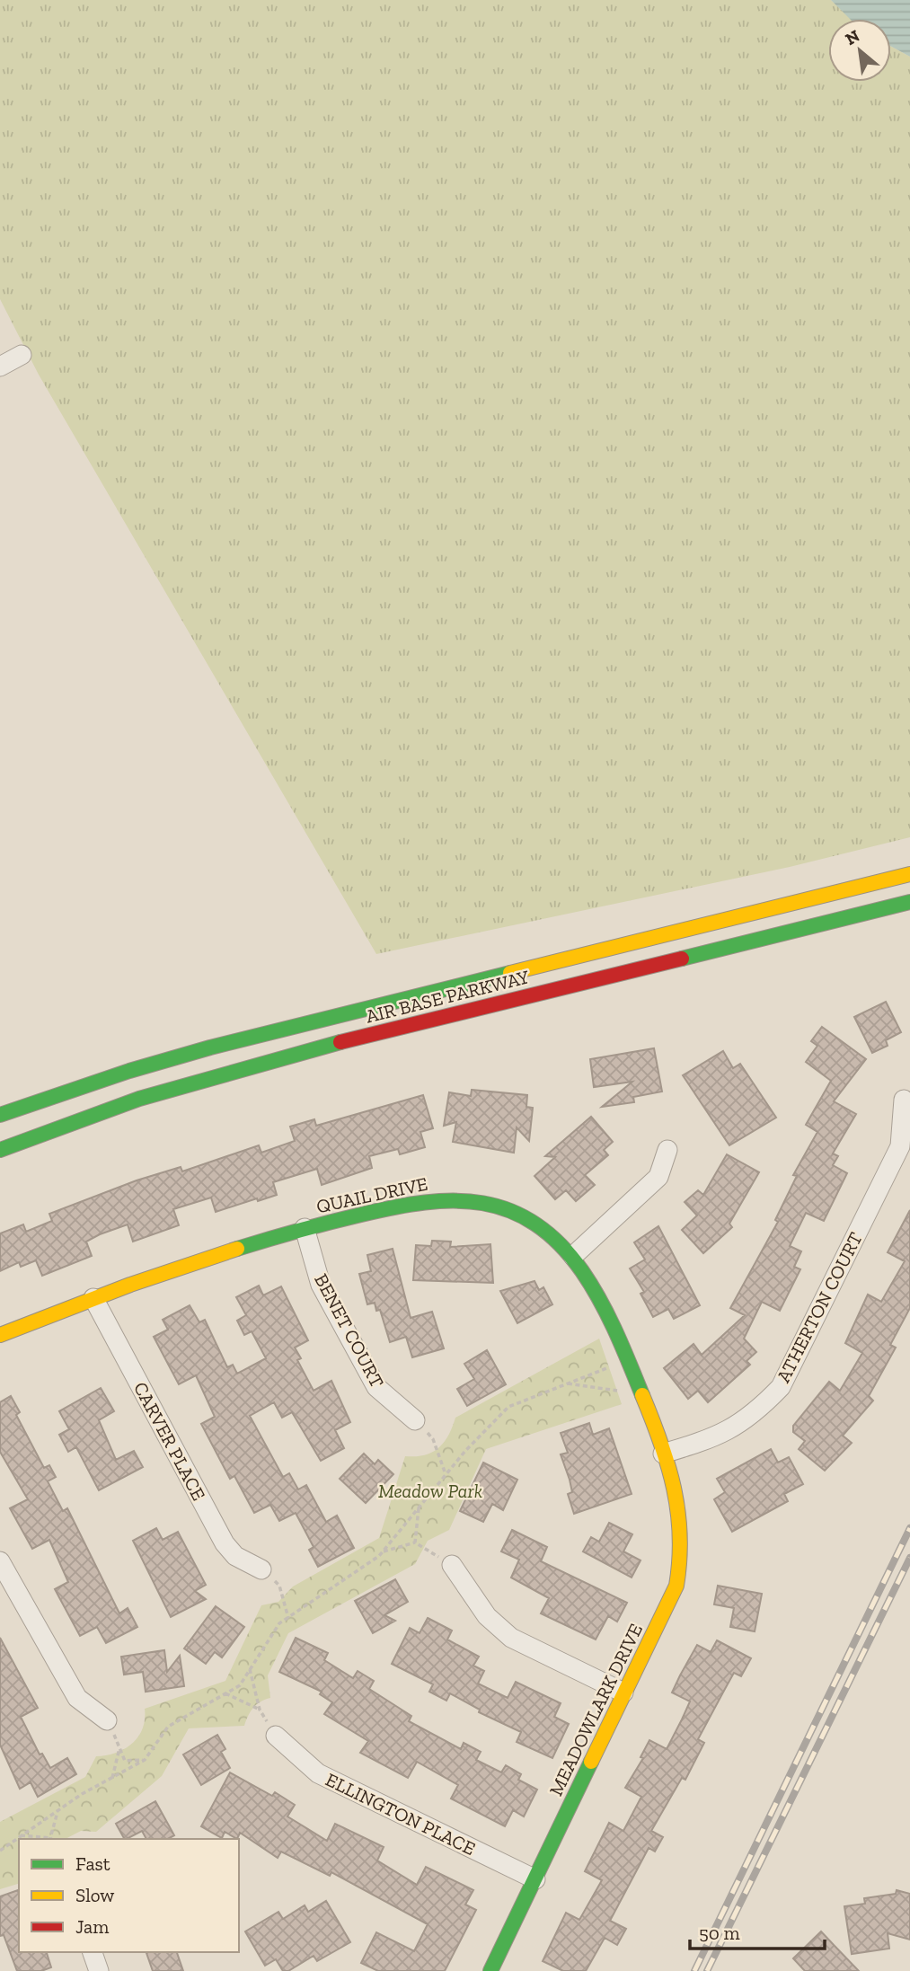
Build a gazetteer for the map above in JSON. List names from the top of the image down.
{
  "streets": {
    "main road": ["AIR BASE PARKWAY", "QUAIL DRIVE", "MEADOWLARK DRIVE"],
    "street": [
      "ATHERTON COURT",
      "BENET COURT",
      "CARVER PLACE",
      "ELLINGTON PLACE"
    ]
  },
  "crossings": [
    ["QUAIL DRIVE", "ATHERTON COURT"],
    ["QUAIL DRIVE", "BENET COURT"],
    ["QUAIL DRIVE", "CARVER PLACE"],
    ["QUAIL DRIVE", "MEADOWLARK DRIVE"],
    ["ATHERTON COURT", "MEADOWLARK DRIVE"],
    ["MEADOWLARK DRIVE", "ELLINGTON PLACE"]
  ],
  "parks": ["Meadow Park"],
  "legend": ["Fast", "Slow", "Jam"],
  "scale_bar": "50 m",
  "north": "top left"
}
